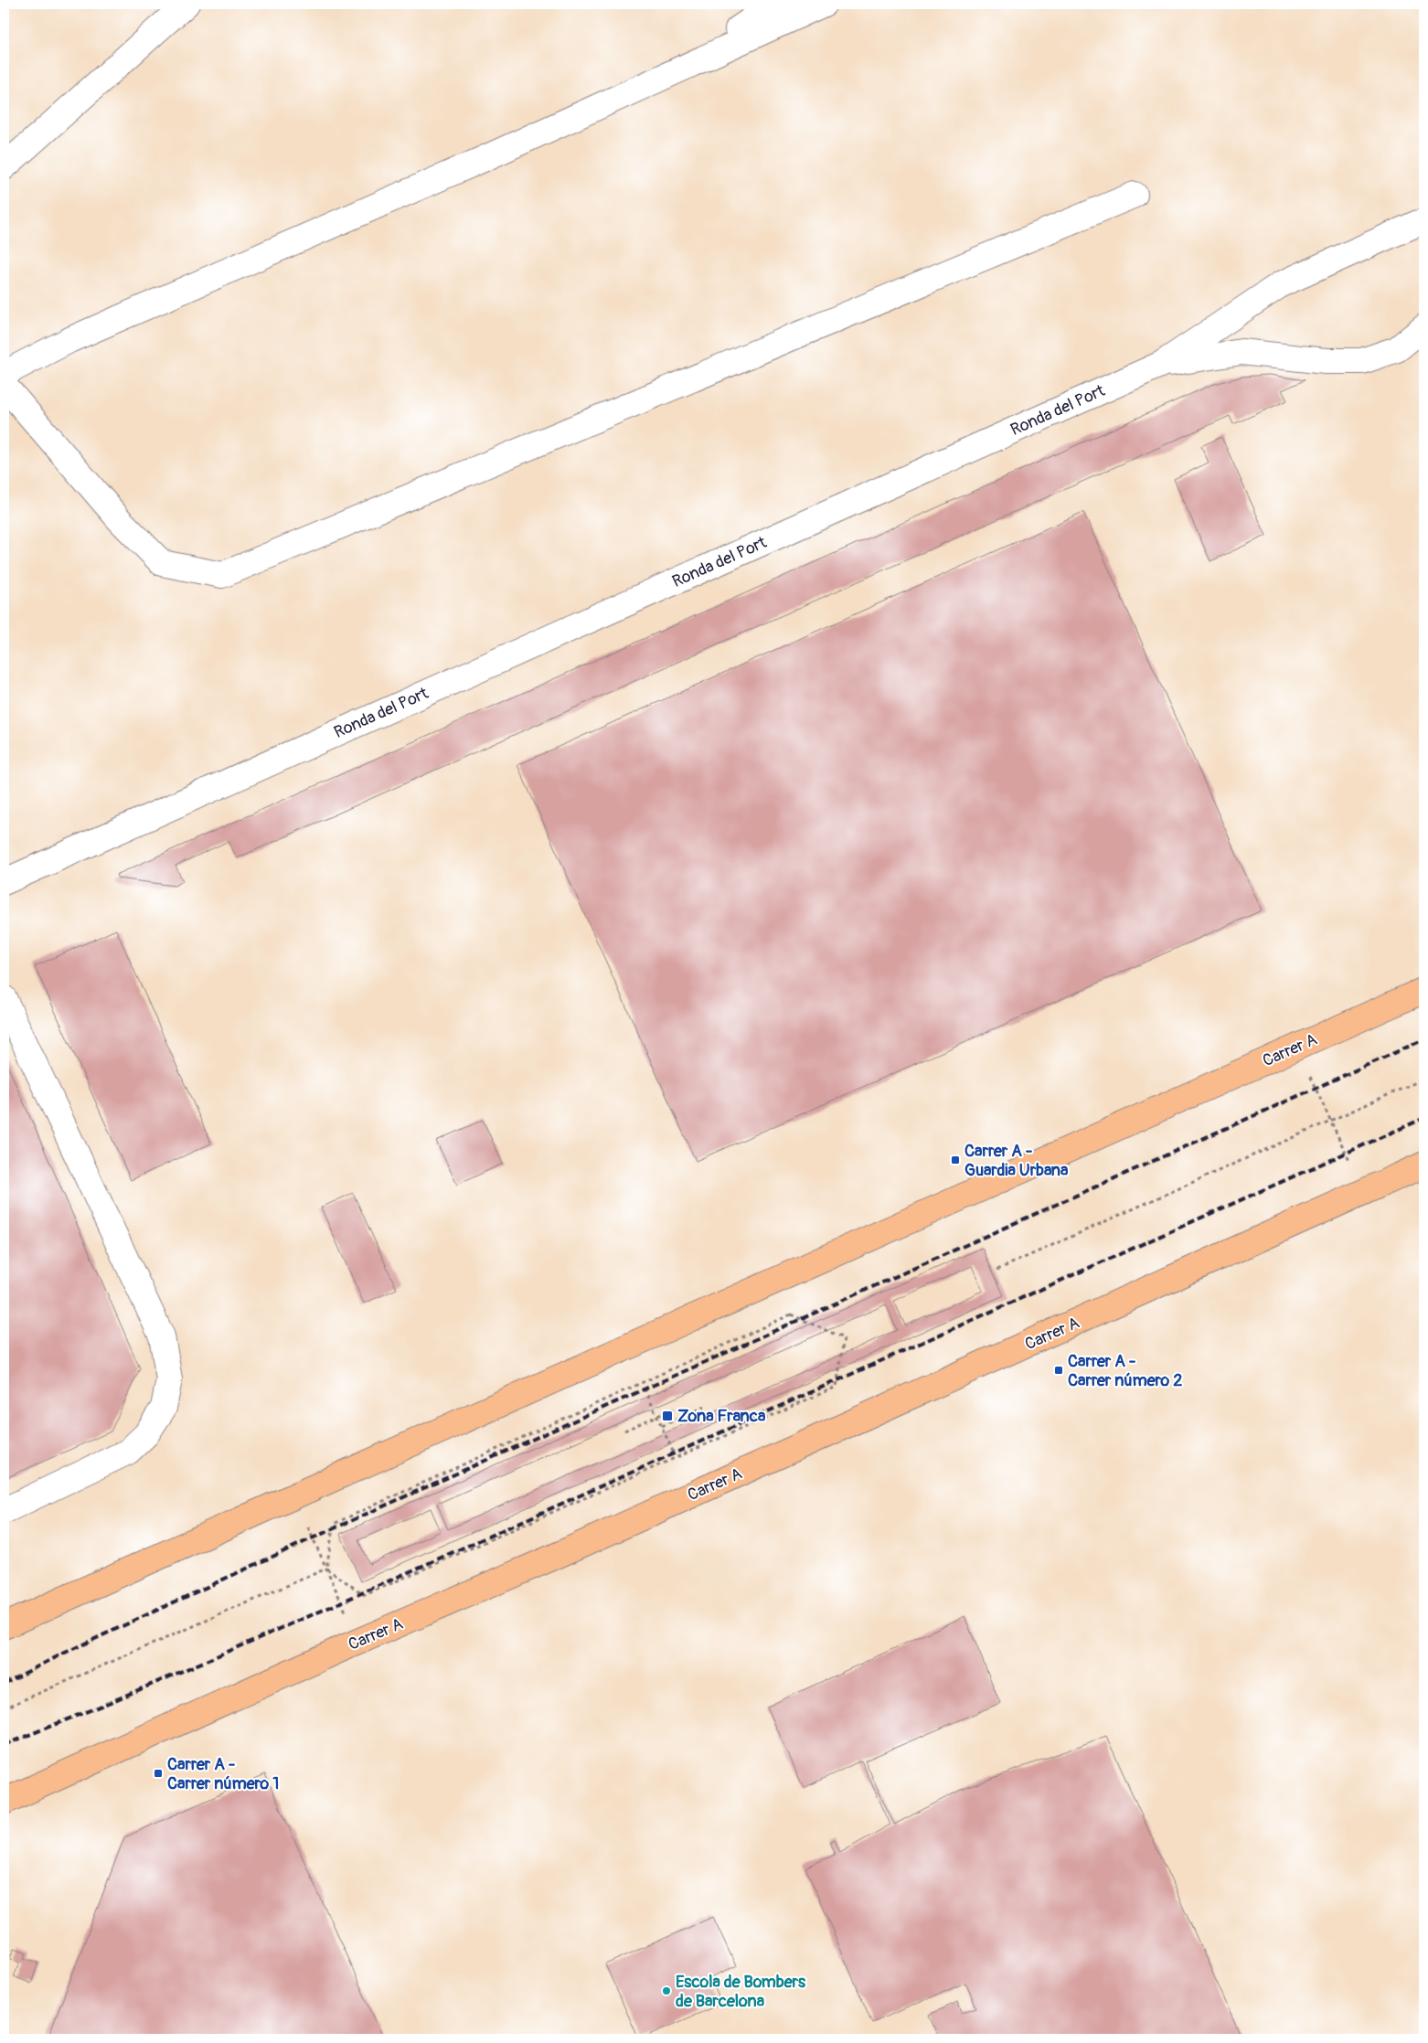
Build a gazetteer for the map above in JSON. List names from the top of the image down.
{
  "streets": {
    "main road": ["Carrer A"],
    "street": ["Ronda del Port"]
  },
  "places": {
    "transit": [
      "Carrer A - Guardia Urbana",
      "Carrer A - Carrer número 2",
      "Zona Franca",
      "Carrer A - Carrer número 1"
    ],
    "other": ["Escola de Bombers de Barcelona"]
  }
}
